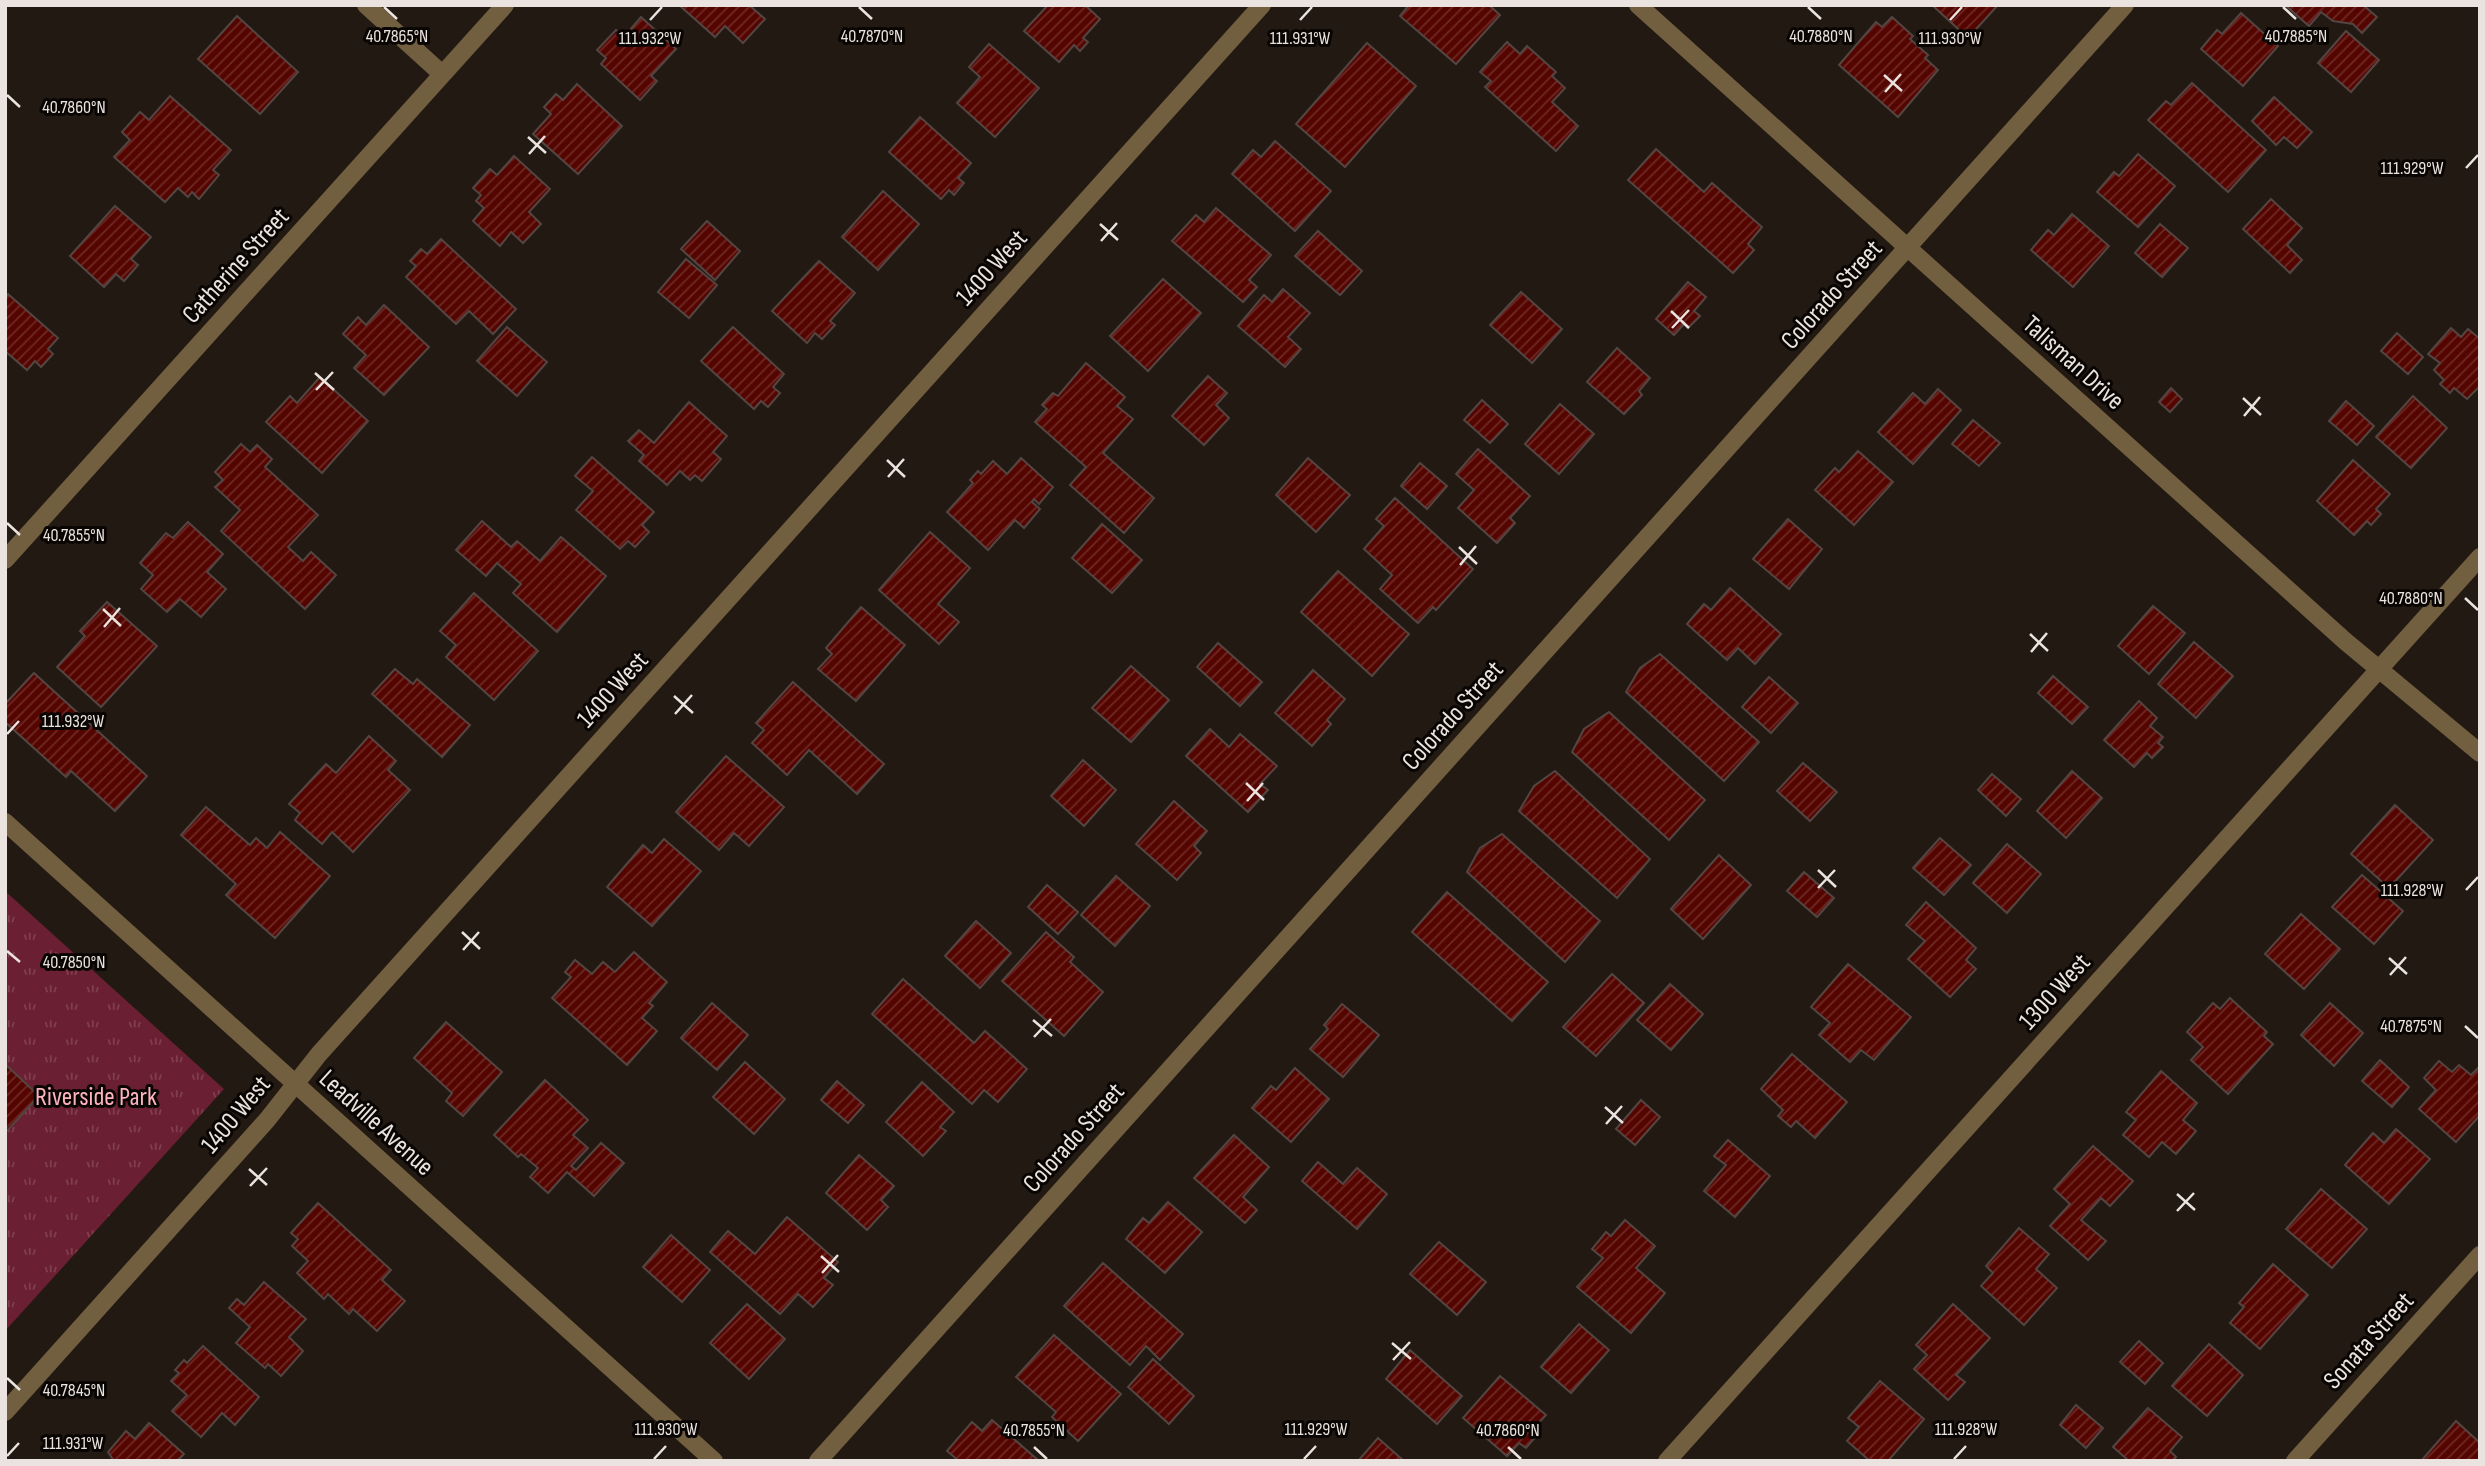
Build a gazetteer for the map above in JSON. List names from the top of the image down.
{
  "streets": {
    "street": [
      "Catherine Street",
      "1400 West",
      "Colorado Street",
      "Talisman Drive",
      "1300 West",
      "Leadville Avenue",
      "Sonata Street"
    ]
  },
  "crossings": [
    ["1400 West", "Leadville Avenue"],
    ["Colorado Street", "Talisman Drive"],
    ["Talisman Drive", "1300 West"]
  ],
  "parks": ["Riverside Park"],
  "coordinates": [
    "40.7885°N",
    "40.7880°N",
    "40.7865°N",
    "40.7870°N",
    "111.932°W",
    "111.931°W",
    "111.930°W",
    "40.7860°N",
    "111.929°W",
    "40.7855°N",
    "111.928°W",
    "40.7850°N",
    "40.7875°N",
    "40.7845°N"
  ]
}
